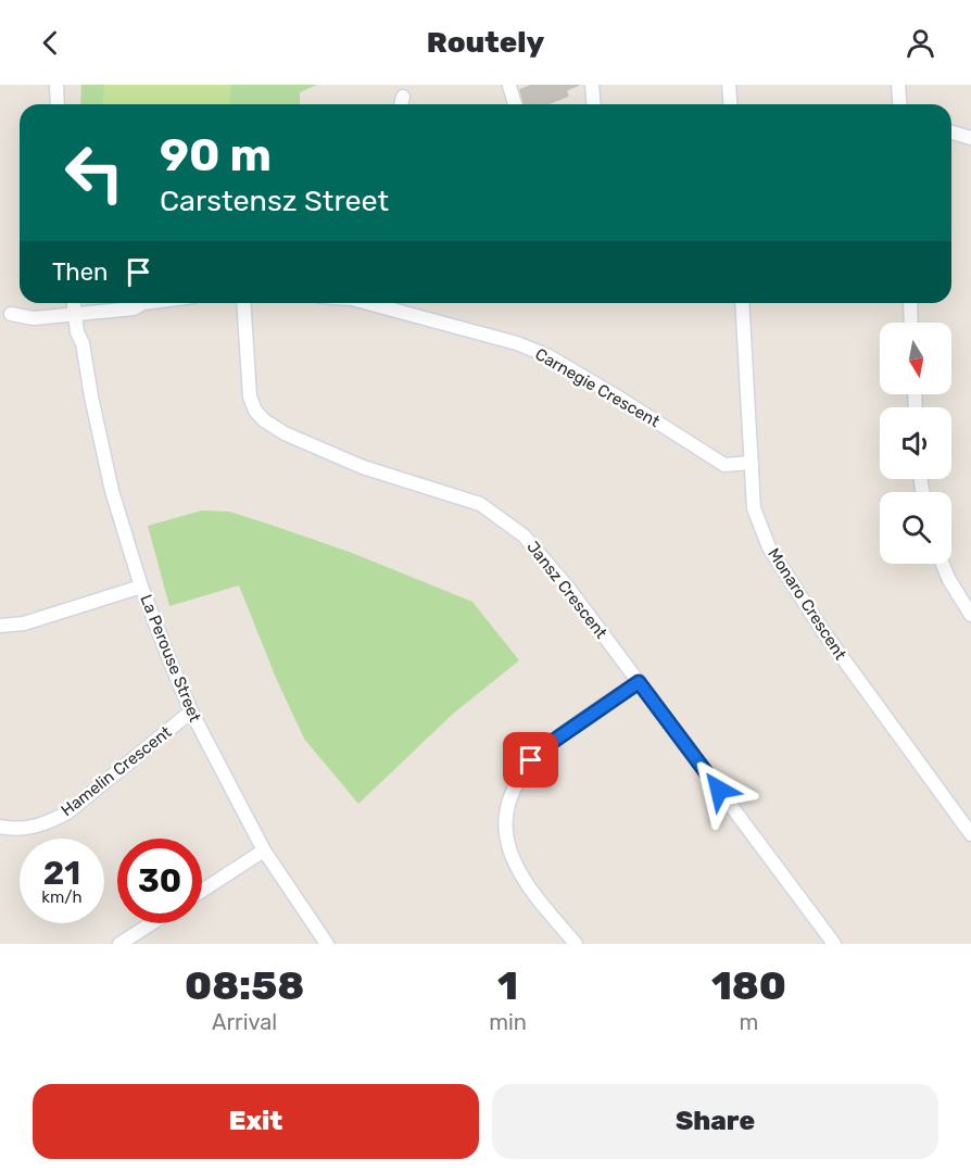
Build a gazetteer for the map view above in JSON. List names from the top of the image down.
{
  "streets": {
    "street": [
      "Carnegie Crescent",
      "Jansz Crescent",
      "Monaro Crescent",
      "La Perouse Street",
      "Hamelin Crescent"
    ]
  },
  "crossings": [
    ["Carnegie Crescent", "Monaro Crescent"],
    ["La Perouse Street", "Hamelin Crescent"]
  ],
  "north": "bottom",
  "page": {
    "header": "Routely",
    "turn": ["90 m", "Carstensz Street"],
    "then": "Then",
    "speed": "21 km/h",
    "limit": "30",
    "eta": [
      "08:58",
      "Arrival",
      "1",
      "min",
      "180",
      "m"
    ],
    "buttons": ["Exit", "Share"]
  }
}
